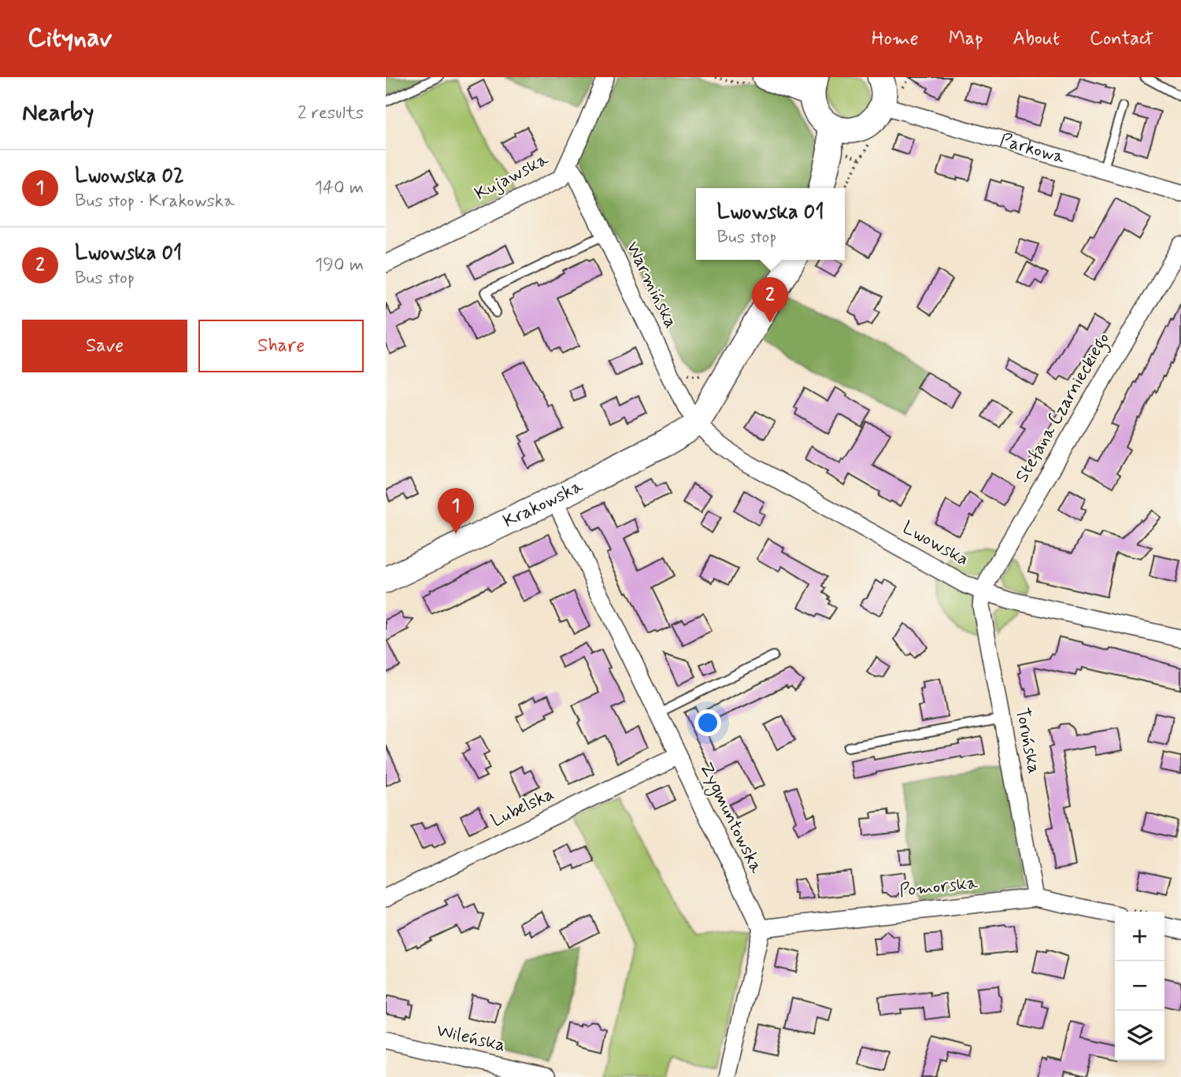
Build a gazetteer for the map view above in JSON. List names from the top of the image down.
{
  "streets": {
    "street": [
      "Parkowa",
      "Kujawska",
      "Warmińska",
      "Stefana Czarnieckiego",
      "Krakowska",
      "Lwowska",
      "Toruńska",
      "Lubelska",
      "Zygmuntowska",
      "Pomorska",
      "Wileńska"
    ]
  },
  "crossings": [
    ["Kujawska", "Warmińska"],
    ["Warmińska", "Krakowska"],
    ["Warmińska", "Lwowska"],
    ["Stefana Czarnieckiego", "Lwowska"],
    ["Stefana Czarnieckiego", "Toruńska"],
    ["Krakowska", "Lwowska"],
    ["Krakowska", "Zygmuntowska"],
    ["Lwowska", "Toruńska"],
    ["Toruńska", "Pomorska"],
    ["Lubelska", "Zygmuntowska"],
    ["Zygmuntowska", "Pomorska"]
  ],
  "page": {
    "header": "Citynav",
    "nav": [
      "Home",
      "Map",
      "About",
      "Contact"
    ],
    "heading": ["Nearby", "2 results"],
    "list": [
      {
        "mark": "1",
        "name": "Lwowska 02",
        "note": "Bus stop · Krakowska",
        "value": "140 m"
      },
      {
        "mark": "2",
        "name": "Lwowska 01",
        "note": "Bus stop",
        "value": "190 m"
      }
    ],
    "popup": ["Lwowska 01", "Bus stop"],
    "pins": ["2", "1"],
    "buttons": ["Save", "Share"],
    "map_buttons": ["+", "−"]
  }
}
